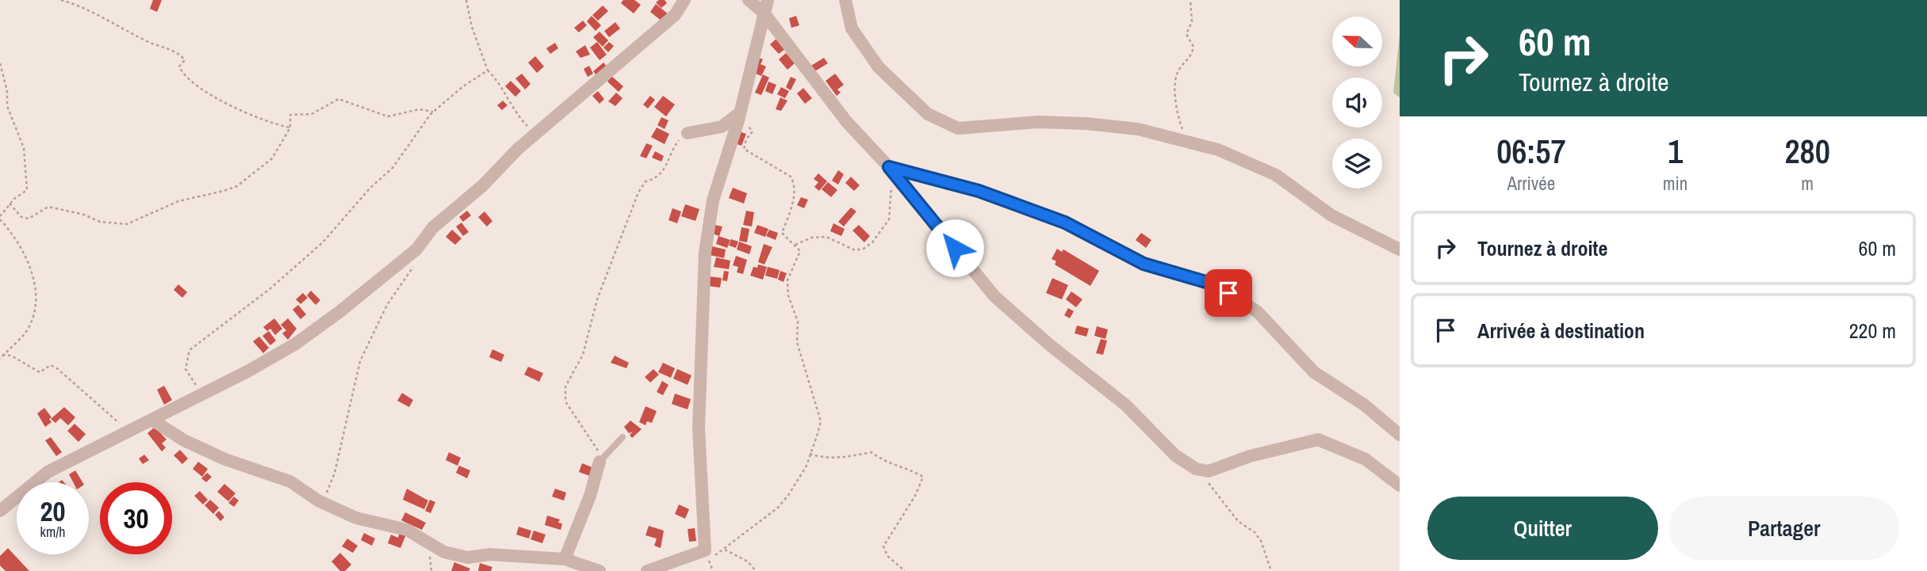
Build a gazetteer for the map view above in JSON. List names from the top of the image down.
{
  "north": "left",
  "page": {
    "turn": ["60 m", "Tournez à droite"],
    "eta": [
      "06:57",
      "Arrivée",
      "1",
      "min",
      "280",
      "m"
    ],
    "list": [
      {
        "name": "Tournez à droite",
        "value": "60 m"
      },
      {
        "name": "Arrivée à destination",
        "value": "220 m"
      }
    ],
    "speed": "20 km/h",
    "limit": "30",
    "buttons": ["Quitter", "Partager"]
  }
}
